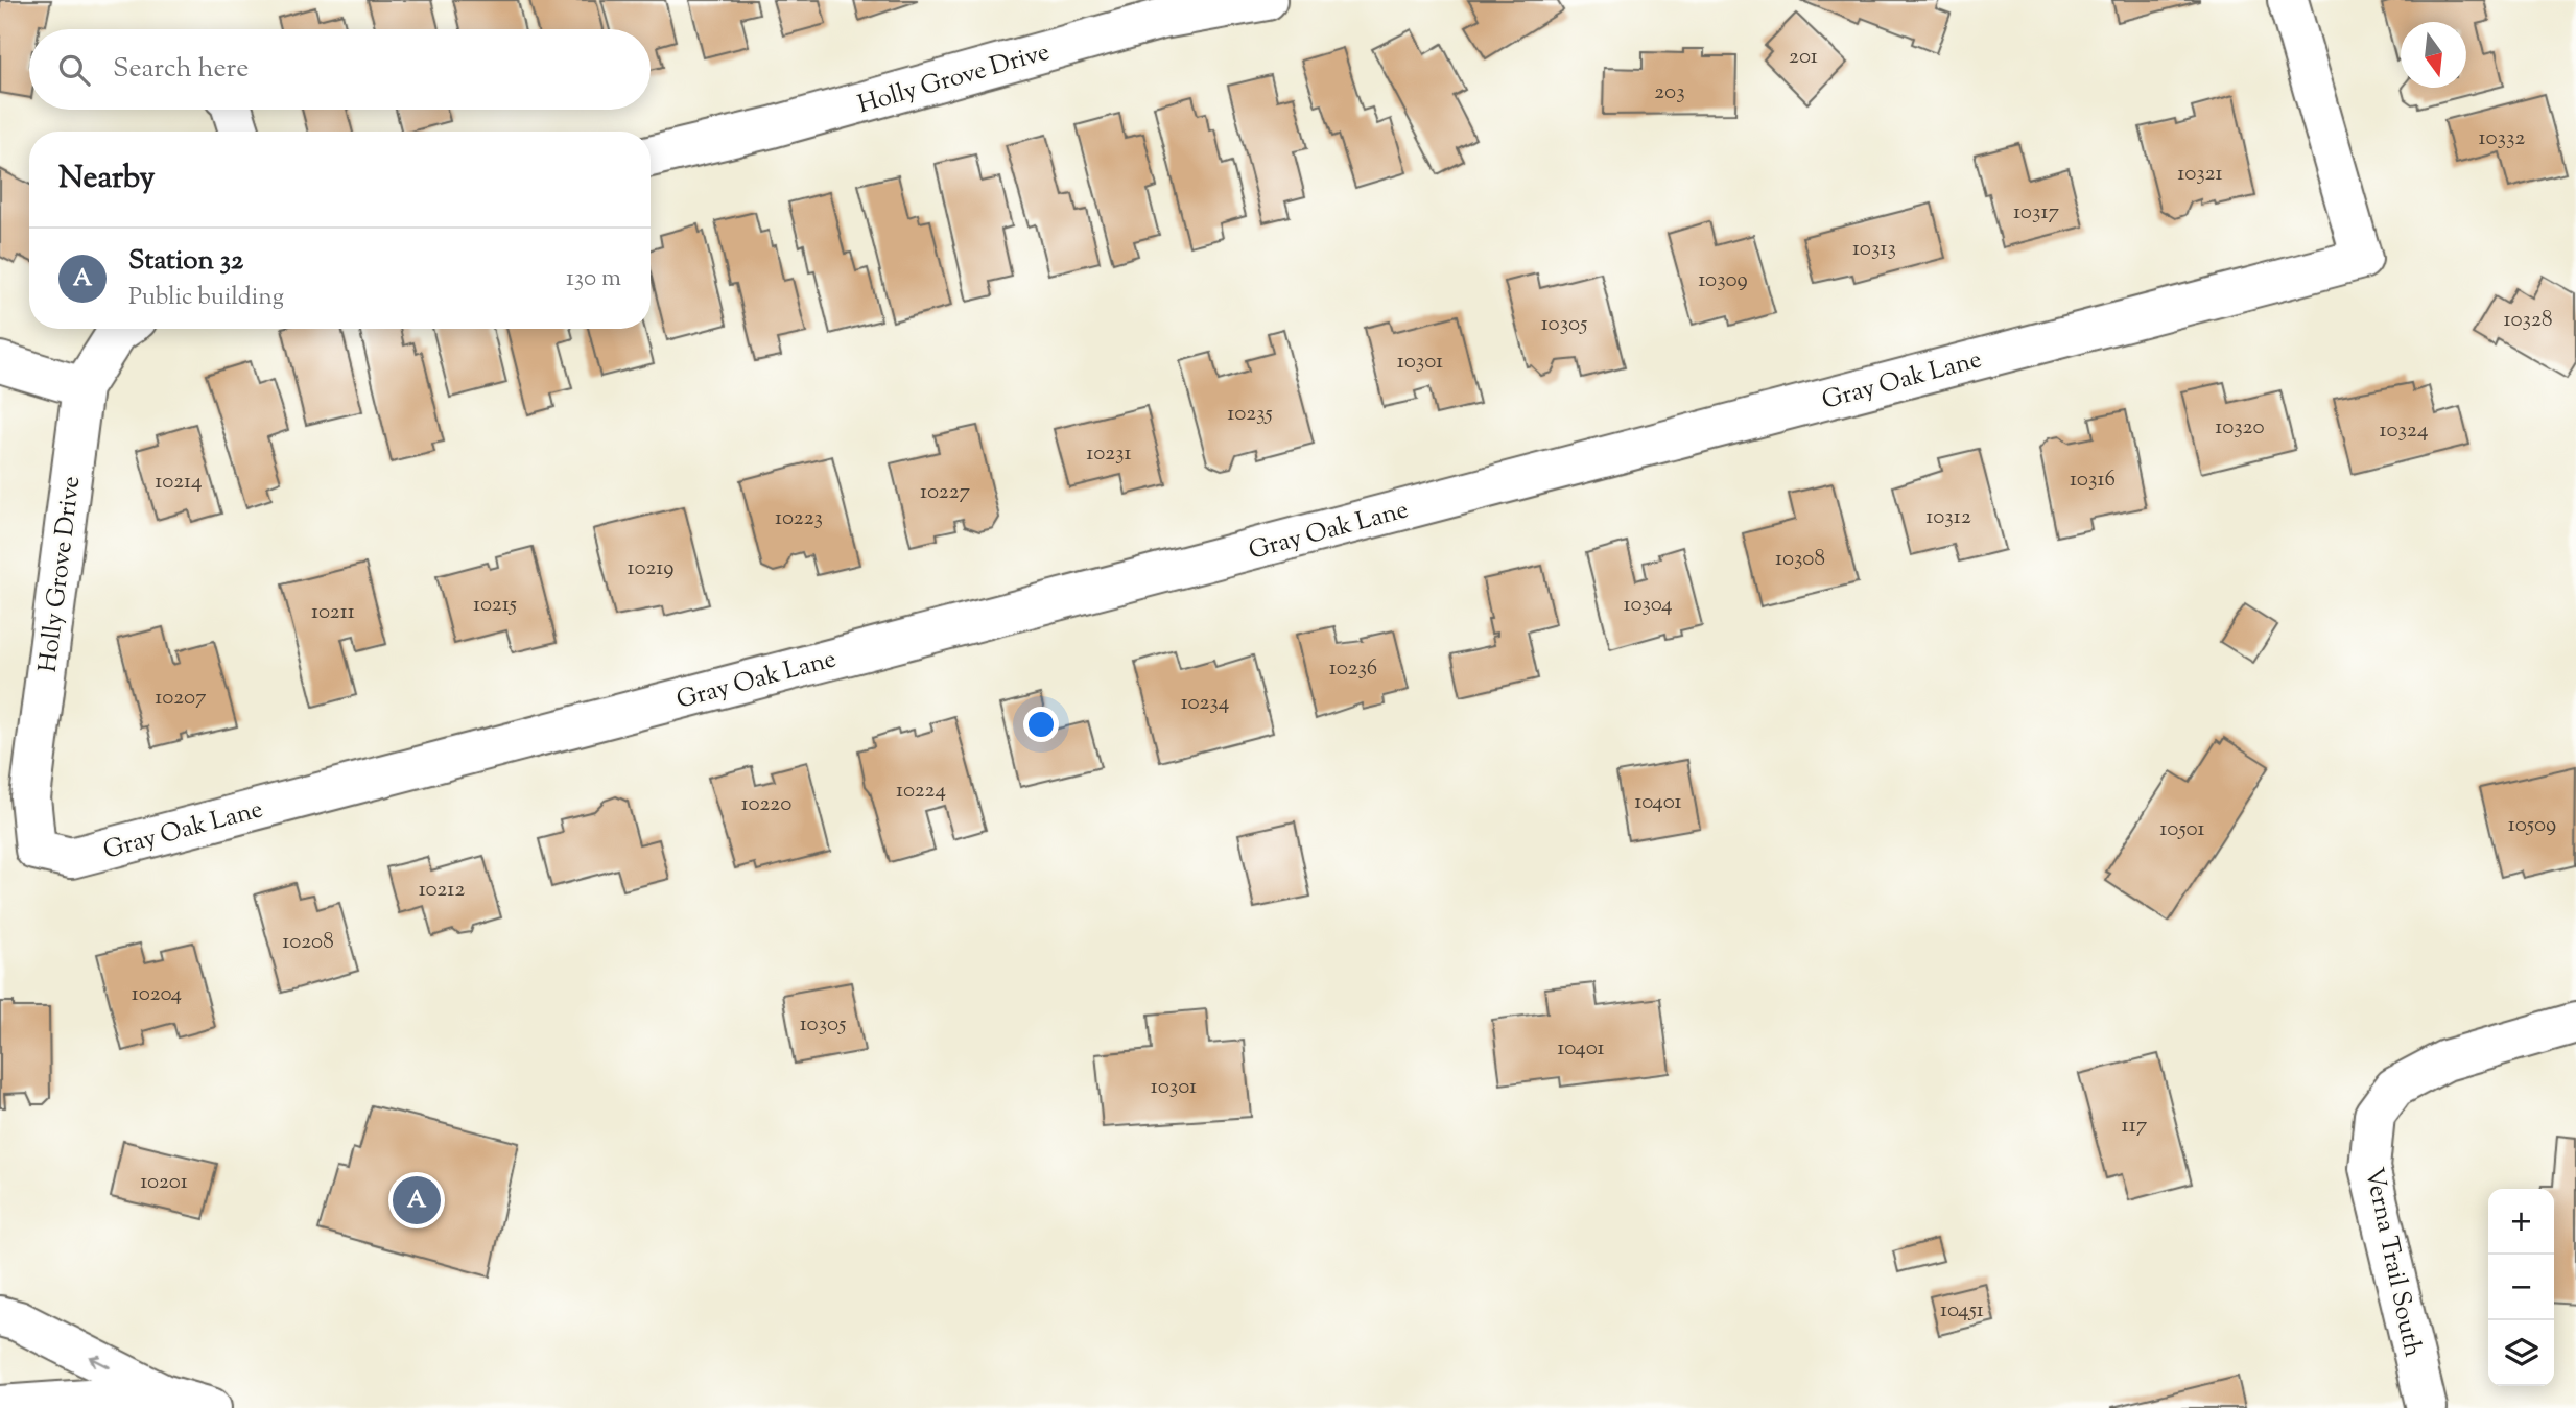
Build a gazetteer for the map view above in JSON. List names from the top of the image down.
{
  "streets": {
    "street": ["Holly Grove Drive", "Gray Oak Lane", "Verna Trail South"]
  },
  "crossings": [
    ["Holly Grove Drive", "Gray Oak Lane"]
  ],
  "house_numbers": [
    "201",
    "203",
    "10332",
    "10321",
    "10317",
    "10313",
    "10309",
    "10328",
    "10305",
    "10301",
    "10235",
    "10320",
    "10324",
    "10231",
    "10316",
    "10214",
    "10227",
    "10312",
    "10223",
    "10308",
    "10219",
    "10215",
    "10304",
    "10211",
    "10236",
    "10207",
    "10234",
    "10224",
    "10401",
    "10220",
    "10509",
    "10501",
    "10212",
    "10208",
    "10204",
    "10305",
    "10401",
    "10301",
    "117",
    "10201",
    "10451"
  ],
  "north": "bottom",
  "page": {
    "search": "Search here",
    "heading": "Nearby",
    "list": [
      {
        "mark": "A",
        "name": "Station 32",
        "note": "Public building",
        "value": "130 m"
      }
    ],
    "pins": "A",
    "map_buttons": ["+", "−"]
  }
}
